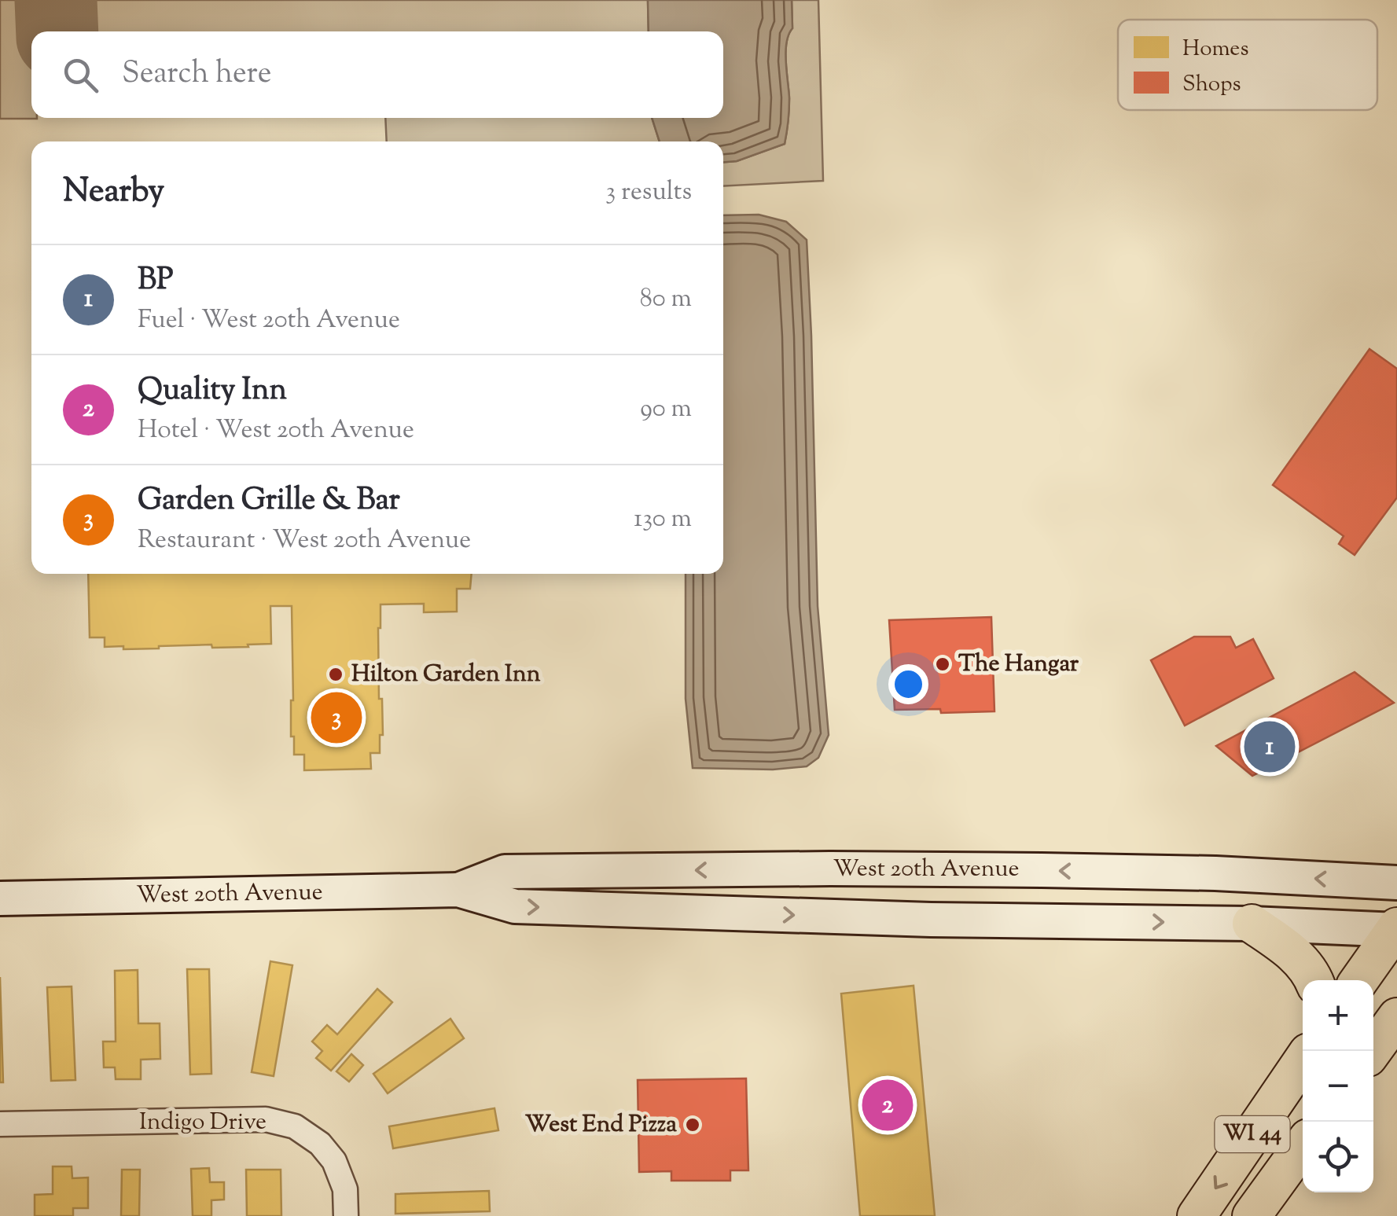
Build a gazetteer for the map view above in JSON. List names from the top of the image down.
{
  "streets": {
    "main road": ["West 20th Avenue", "WI 44"],
    "street": ["Indigo Drive"]
  },
  "places": ["The Hangar", "Hilton Garden Inn", "West End Pizza"],
  "legend": ["Homes", "Shops"],
  "page": {
    "search": "Search here",
    "heading": ["Nearby", "3 results"],
    "list": [
      {
        "mark": "1",
        "name": "BP",
        "note": "Fuel · West 20th Avenue",
        "value": "80 m"
      },
      {
        "mark": "2",
        "name": "Quality Inn",
        "note": "Hotel · West 20th Avenue",
        "value": "90 m"
      },
      {
        "mark": "3",
        "name": "Garden Grille & Bar",
        "note": "Restaurant · West 20th Avenue",
        "value": "130 m"
      }
    ],
    "pins": ["3", "1", "2"],
    "map_buttons": ["+", "−"]
  }
}
